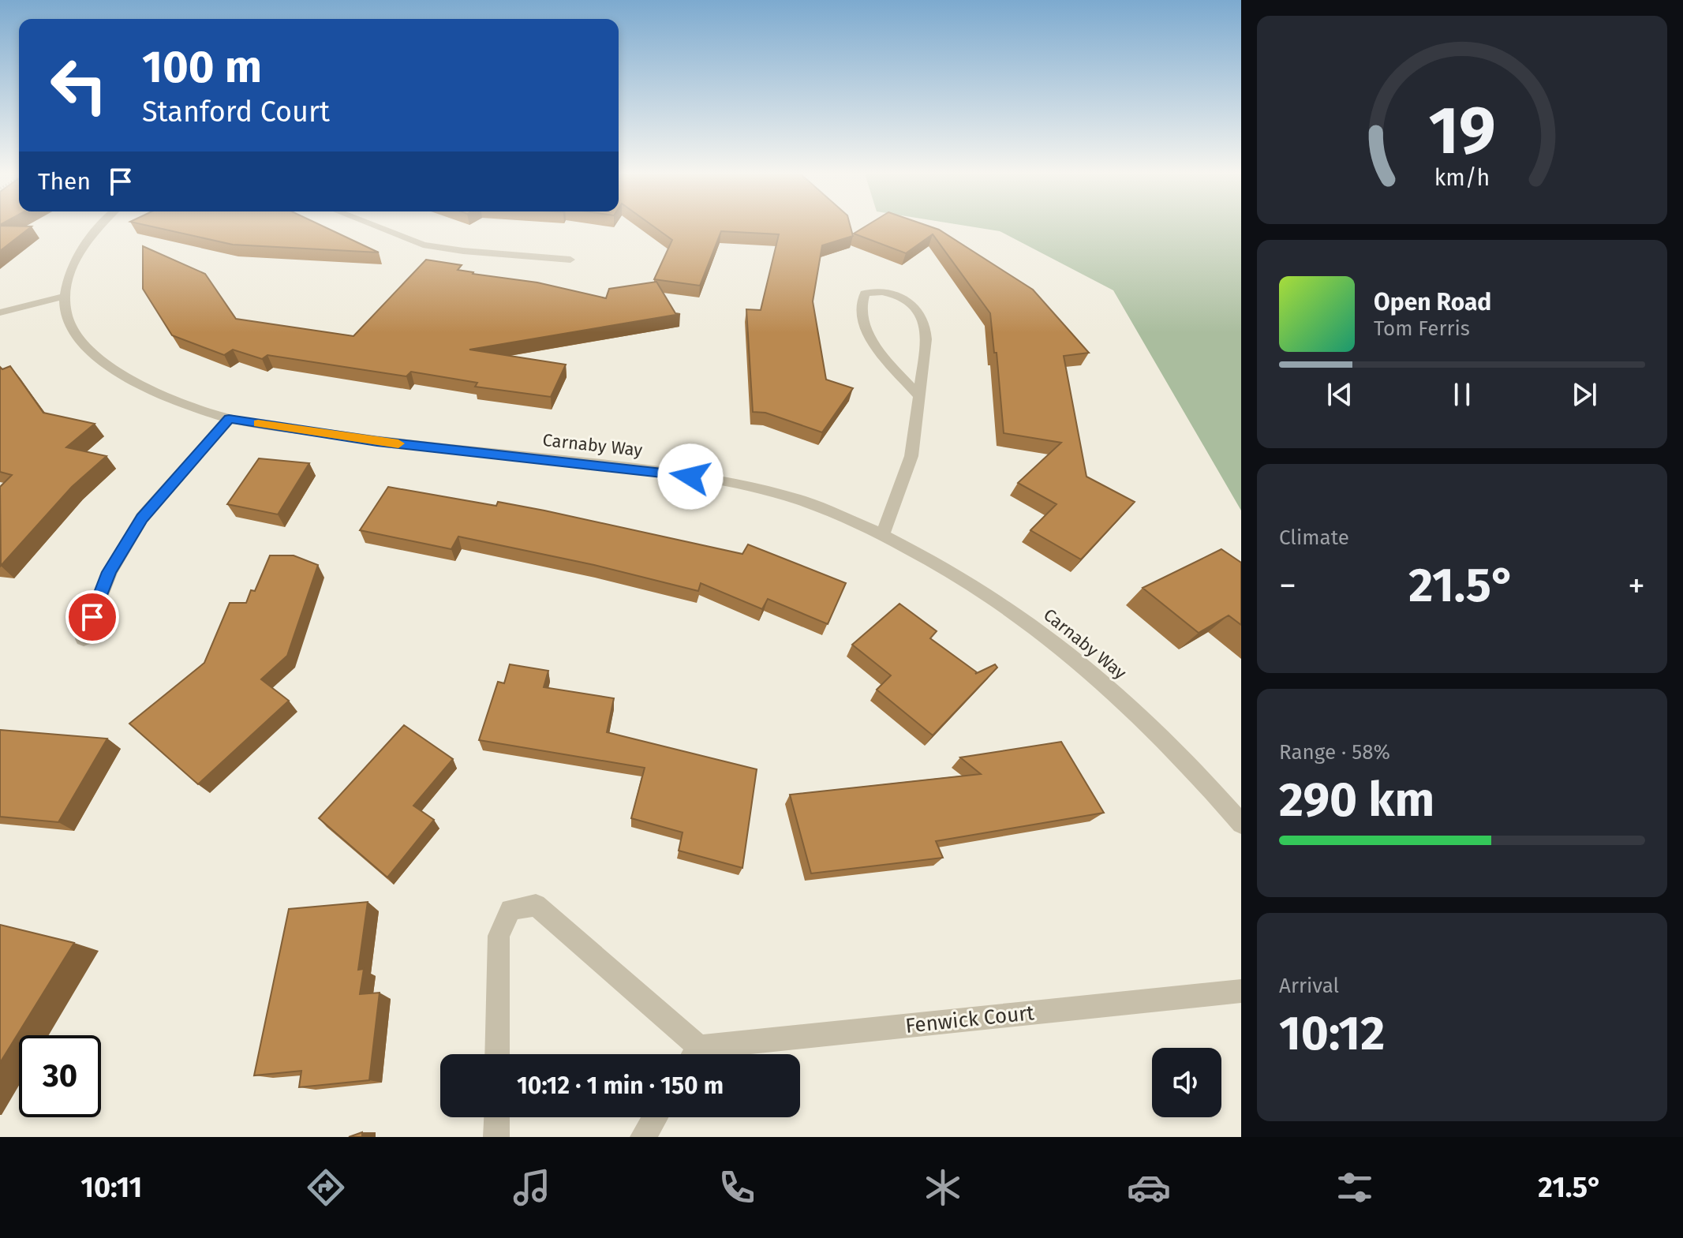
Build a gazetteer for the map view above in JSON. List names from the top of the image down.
{
  "streets": {
    "street": ["Carnaby Way", "Fenwick Court"]
  },
  "page": {
    "turn": ["100 m", "Stanford Court"],
    "then": "Then",
    "song": ["Open Road", "Tom Ferris"],
    "tile": [
      "Climate",
      ["Range · 58%", "290 km"],
      ["Arrival", "10:12"]
    ],
    "heat": ["−", "21.5°", "+"],
    "limit": "30",
    "trip": "10:12 · 1 min · 150 m",
    "tabs": ["10:11", "21.5°"],
    "gauge": ["19", "km/h"]
  }
}
